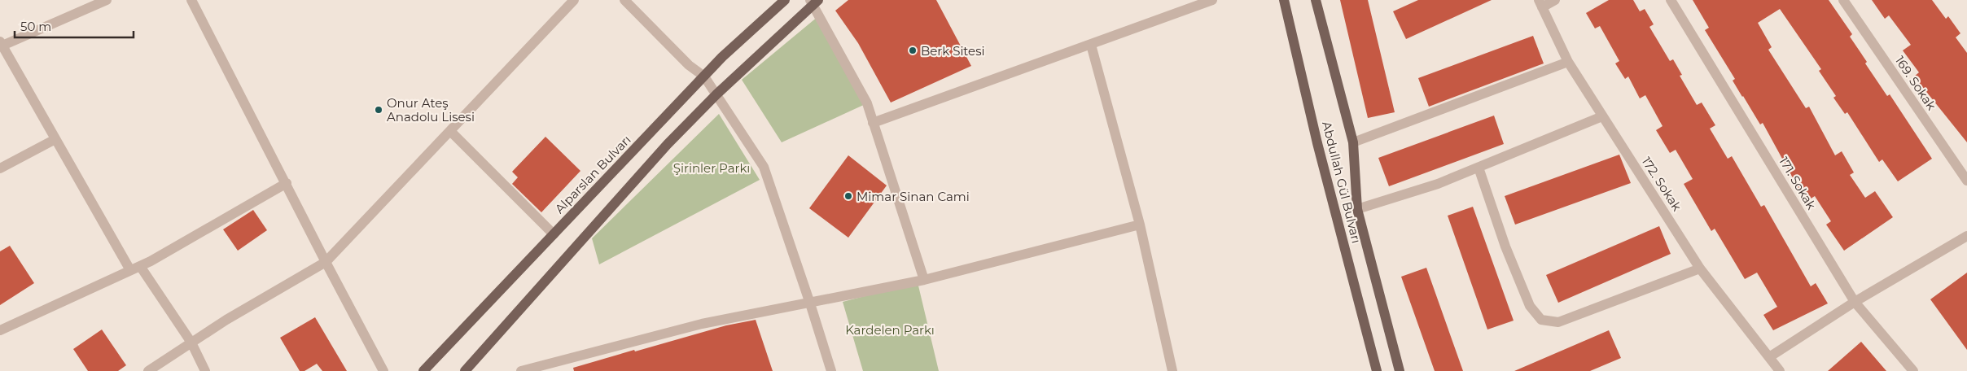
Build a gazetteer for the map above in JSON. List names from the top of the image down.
{
  "streets": {
    "main road": ["Alparslan Bulvarı", "Abdullah Gül Bulvarı"],
    "street": ["169. Sokak", "171. Sokak", "172. Sokak"]
  },
  "parks": ["Şirinler Parkı", "Kardelen Parkı"],
  "places": ["Berk Sitesi", "Onur Ateş Anadolu Lisesi", "Mimar Sinan Cami"],
  "scale_bar": "50 m"
}
